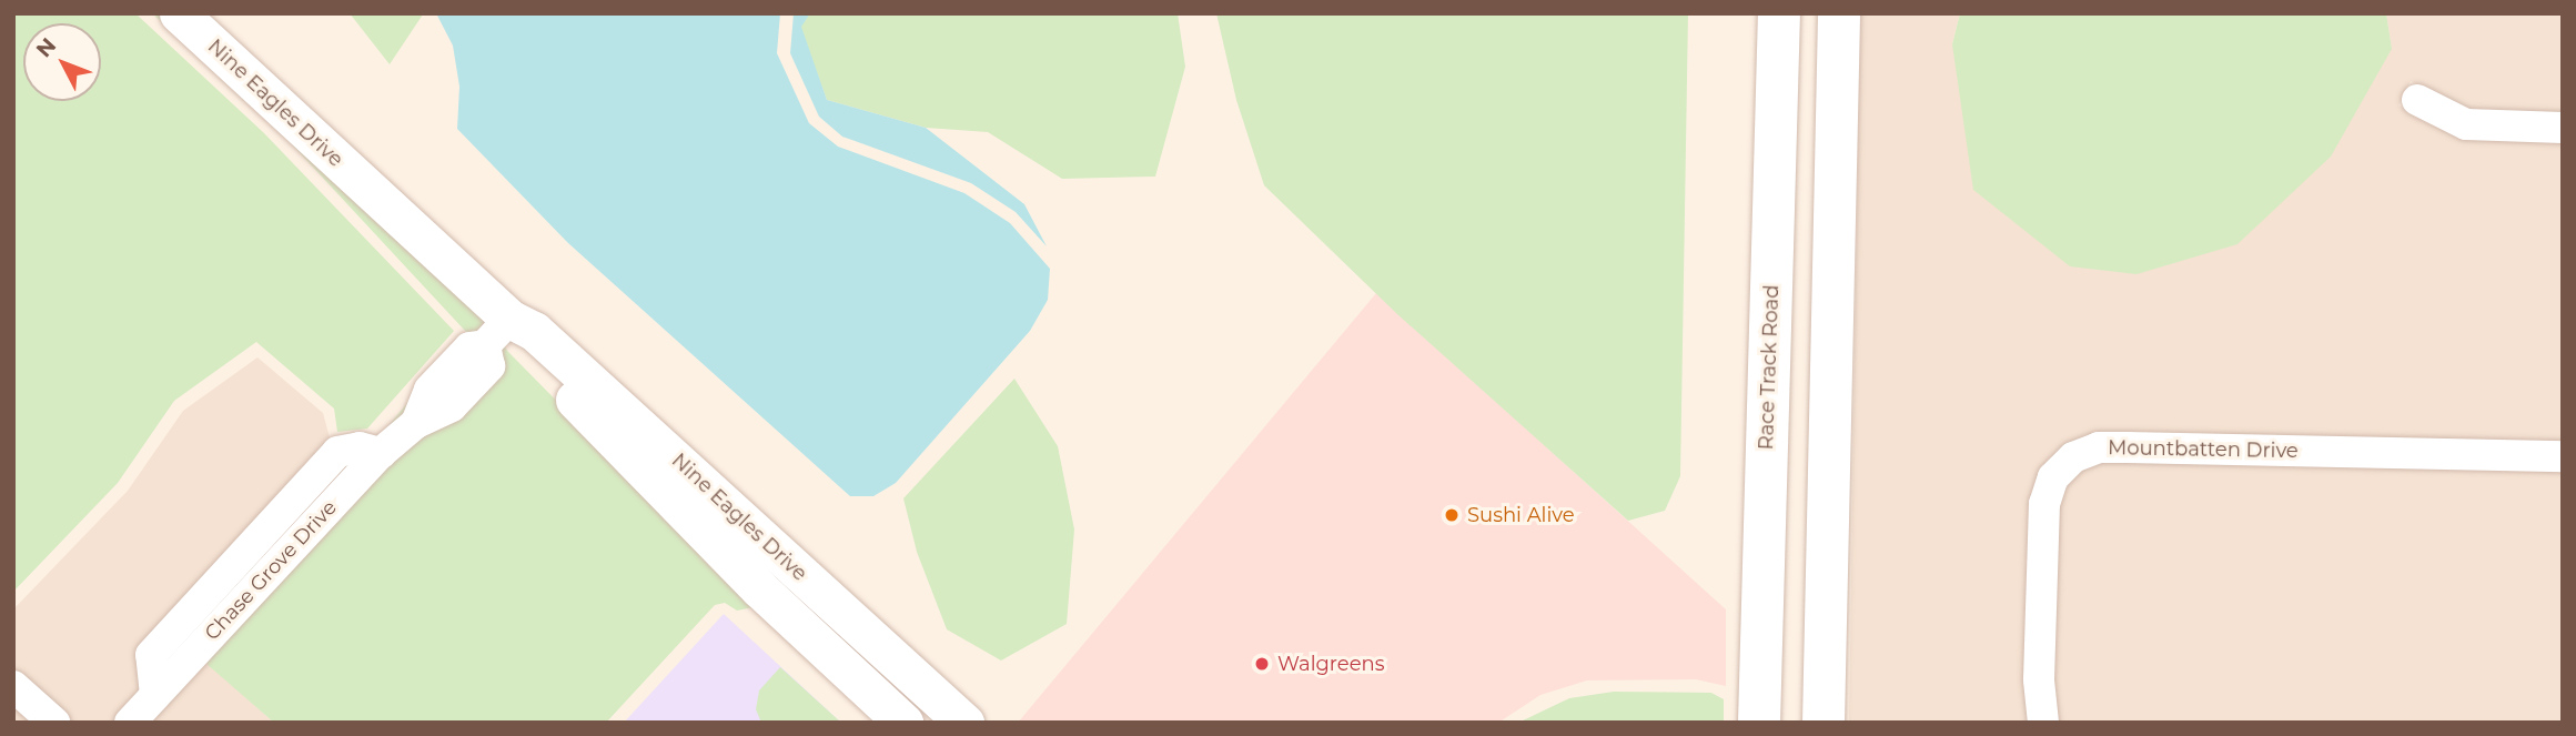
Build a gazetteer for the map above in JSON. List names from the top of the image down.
{
  "streets": {
    "main road": ["Race Track Road"],
    "street": ["Nine Eagles Drive", "Mountbatten Drive"]
  },
  "places": ["Sushi Alive", "Walgreens"],
  "north": "top left"
}
